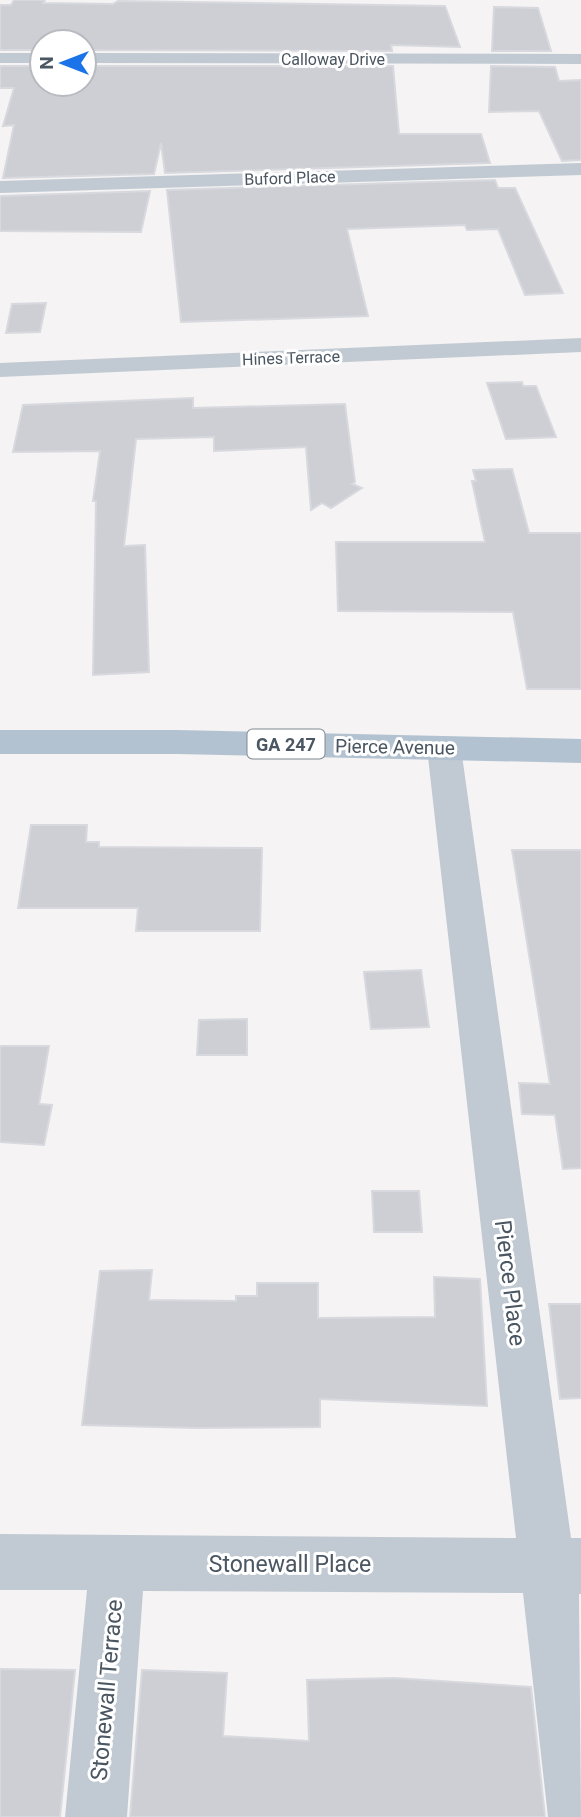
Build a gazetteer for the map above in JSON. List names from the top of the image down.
{
  "streets": {
    "main road": ["GA 247", "Pierce Avenue"],
    "street": [
      "Calloway Drive",
      "Buford Place",
      "Hines Terrace",
      "Pierce Place",
      "Stonewall Place",
      "Stonewall Terrace"
    ]
  },
  "crossings": [
    ["Pierce Avenue", "Pierce Place"],
    ["Pierce Place", "Stonewall Place"],
    ["Stonewall Place", "Stonewall Terrace"]
  ],
  "north": "left"
}
